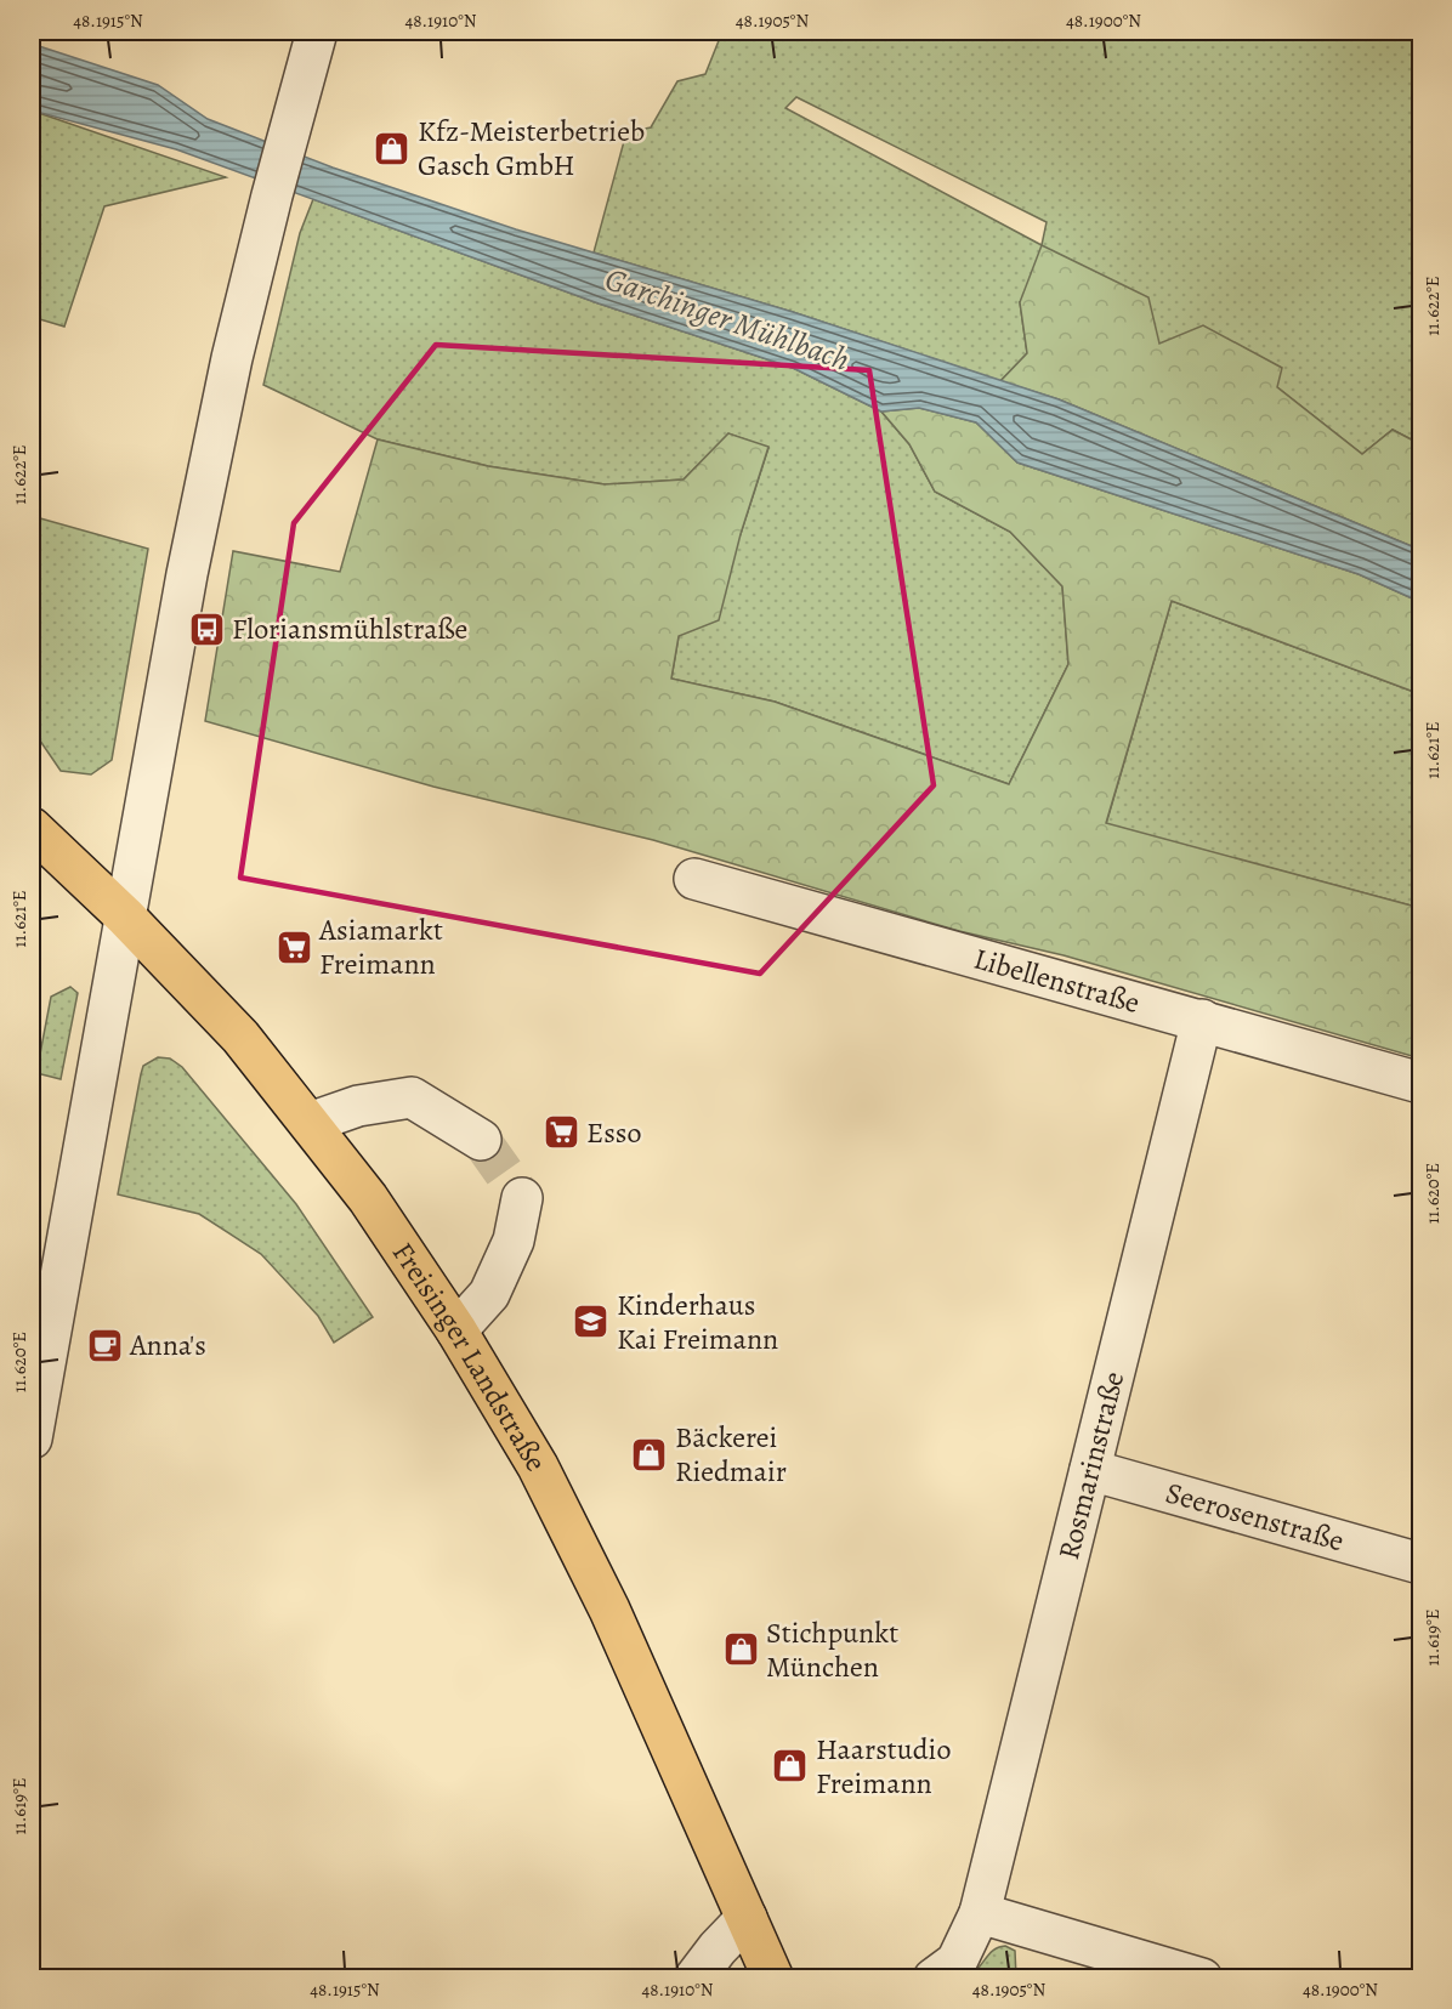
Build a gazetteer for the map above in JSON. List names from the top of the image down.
{
  "streets": {
    "main road": ["Freisinger Landstraße"],
    "street": ["Libellenstraße", "Rosmarinstraße", "Seerosenstraße"]
  },
  "crossings": [
    ["Libellenstraße", "Rosmarinstraße"],
    ["Rosmarinstraße", "Seerosenstraße"]
  ],
  "water": ["Garchinger Mühlbach"],
  "places": {
    "shop": [
      "Kfz-Meisterbetrieb Gasch GmbH",
      "Bäckerei Riedmair",
      "Stichpunkt München",
      "Haarstudio Freimann"
    ],
    "bus stop": ["Floriansmühlstraße"],
    "supermarket": ["Asiamarkt Freimann", "Esso"],
    "school or university": ["Kinderhaus Kai Freimann"],
    "cafe": ["Anna's"]
  },
  "coordinates": [
    "48.1915°N",
    "48.1910°N",
    "48.1905°N",
    "48.1900°N",
    "11.622°E",
    "11.621°E",
    "11.620°E",
    "11.619°E"
  ]
}
